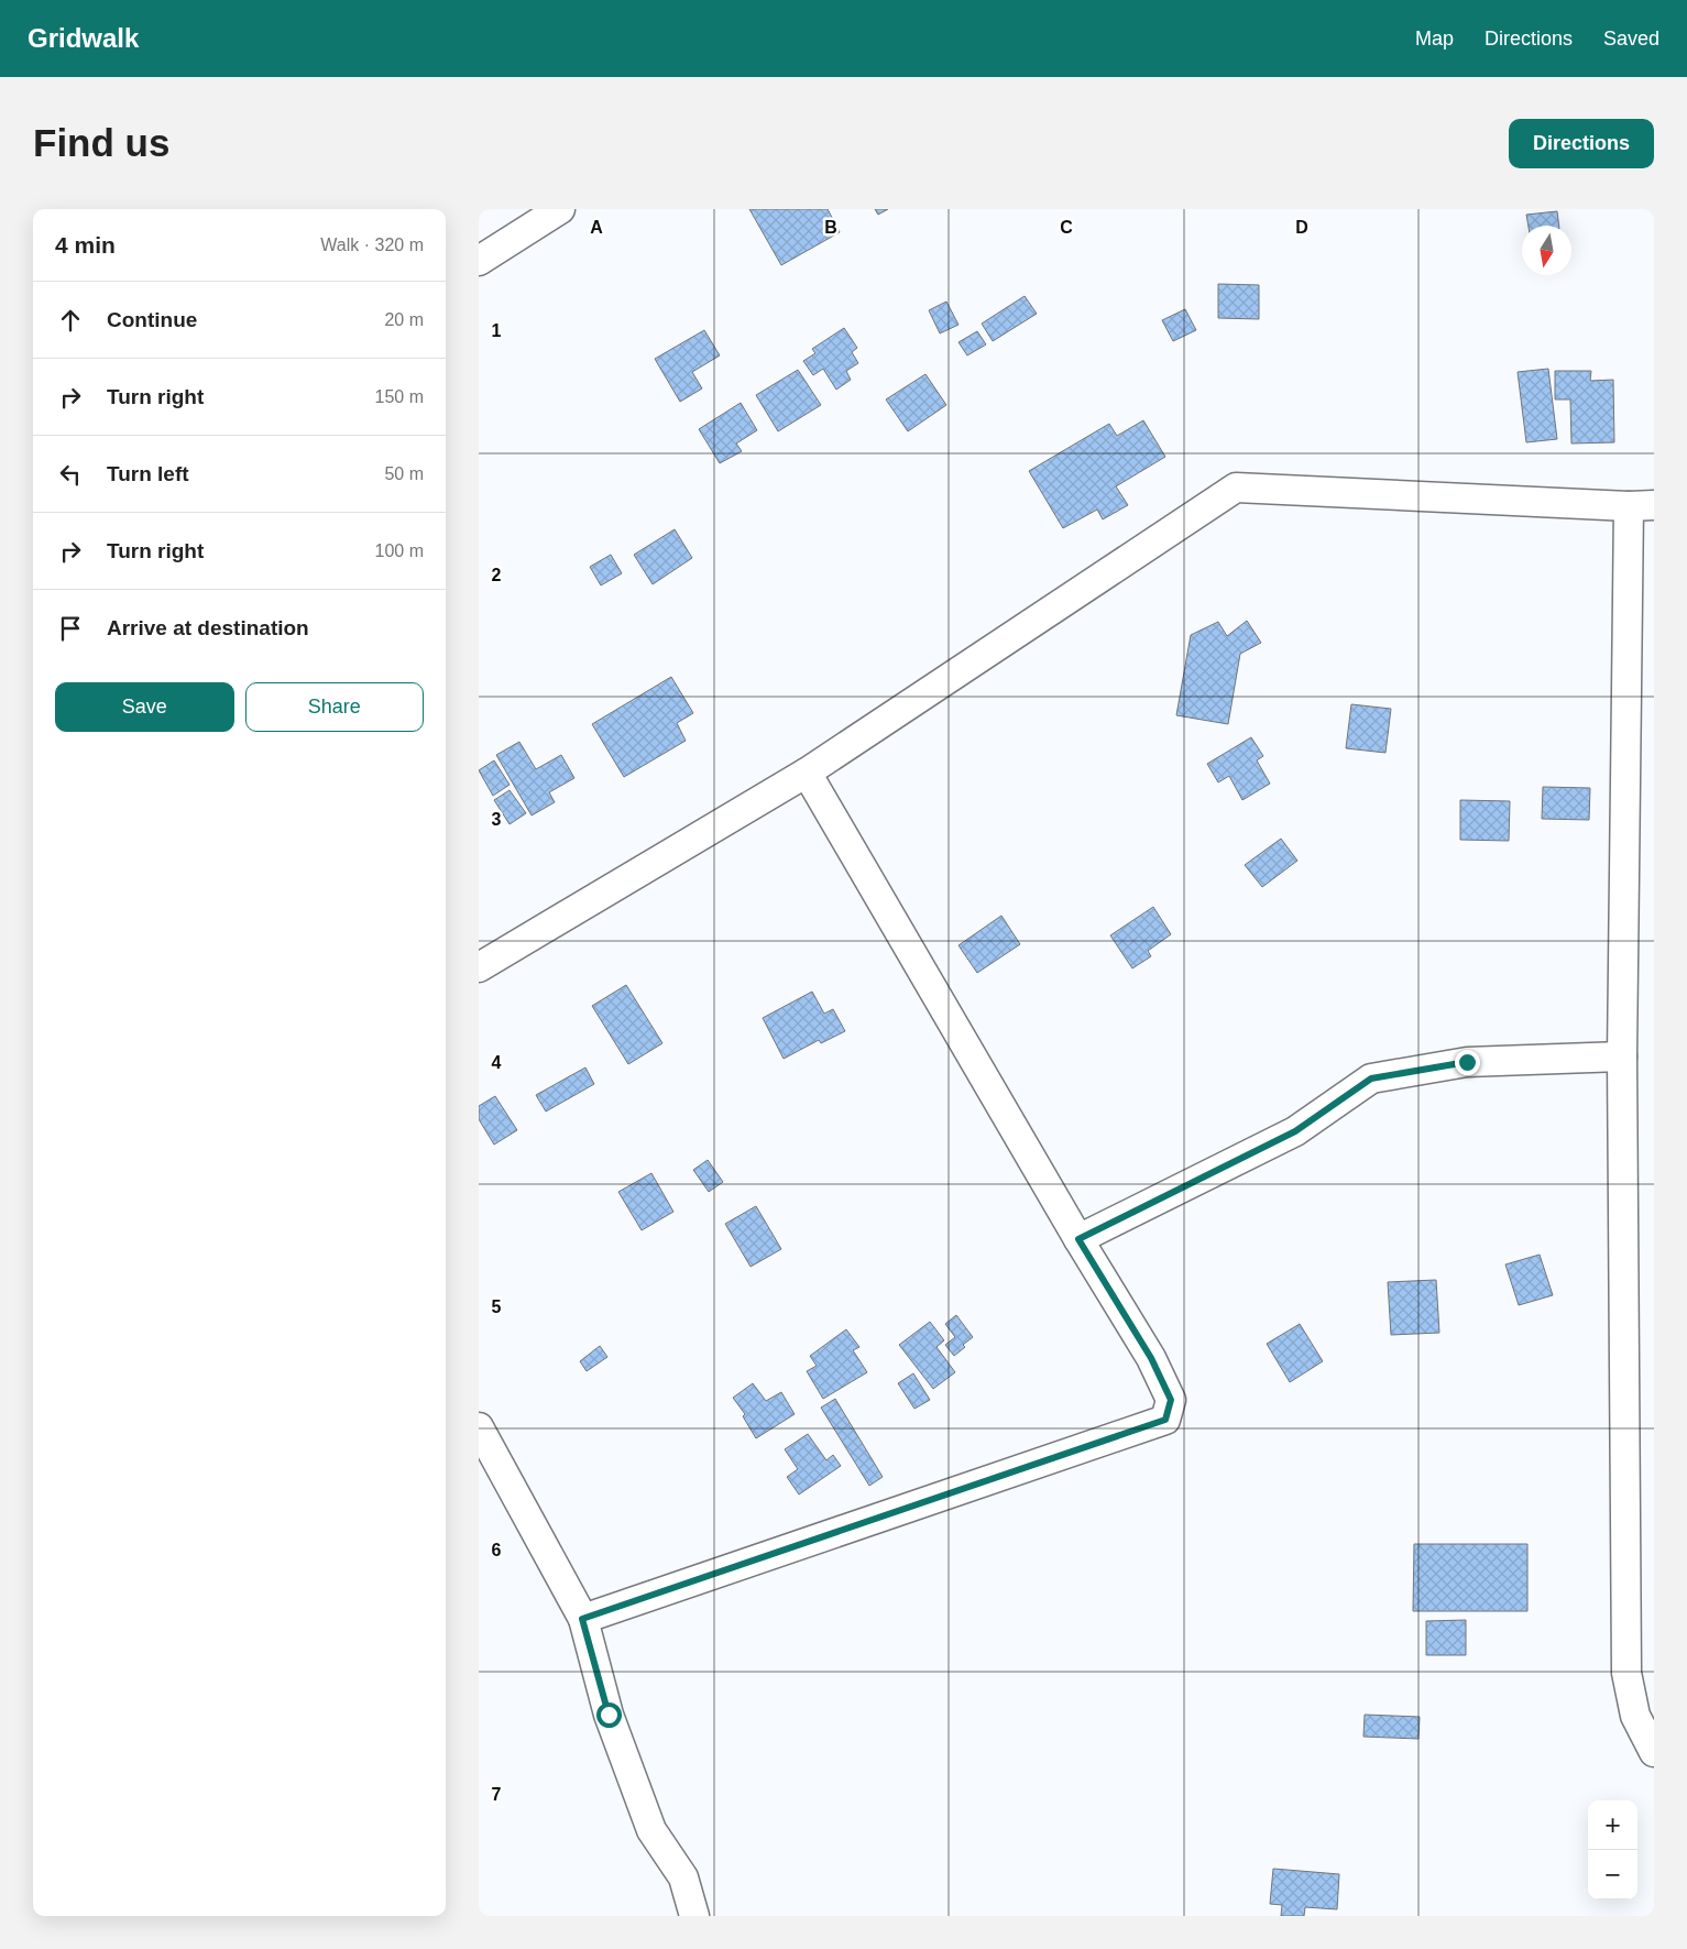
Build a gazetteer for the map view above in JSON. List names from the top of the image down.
{
  "north": "bottom",
  "page": {
    "header": "Gridwalk",
    "nav": ["Map", "Directions", "Saved"],
    "buttons": [
      "Directions",
      ["Save", "Share"]
    ],
    "title": "Find us",
    "heading": ["4 min", "Walk · 320 m"],
    "list": [
      ["Continue", "20 m"],
      ["Turn right", "150 m"],
      ["Turn left", "50 m"],
      ["Turn right", "100 m"],
      "Arrive at destination"
    ],
    "map_buttons": ["+", "−"]
  },
  "grid": {
    "columns": [
      "A",
      "B",
      "C",
      "D"
    ],
    "rows": [
      "1",
      "2",
      "3",
      "4",
      "5",
      "6",
      "7"
    ]
  }
}
